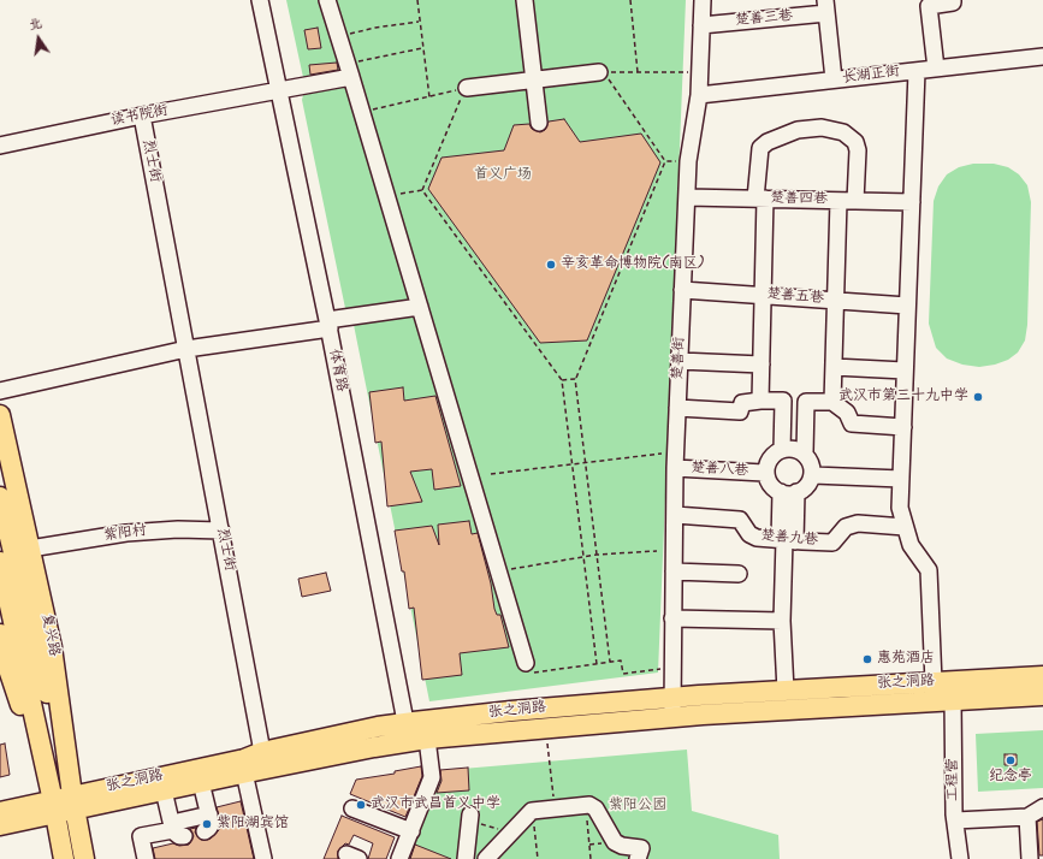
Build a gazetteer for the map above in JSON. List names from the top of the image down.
{
  "streets": {
    "main road": ["复兴路", "张之洞路"],
    "street": [
      "楚善三巷",
      "长湖正街",
      "读书院街",
      "烈士街",
      "楚善四巷",
      "楚善五巷",
      "楚善街",
      "楚善八巷",
      "紫阳村",
      "楚善九巷",
      "工程营"
    ]
  },
  "crossings": [
    ["楚善三巷", "楚善街"],
    ["长湖正街", "楚善街"],
    ["读书院街", "烈士街"],
    ["烈士街", "紫阳村"],
    ["烈士街", "张之洞路"],
    ["楚善四巷", "楚善街"],
    ["楚善五巷", "楚善街"],
    ["楚善街", "楚善八巷"],
    ["楚善街", "楚善九巷"],
    ["楚善街", "张之洞路"],
    ["紫阳村", "复兴路"],
    ["复兴路", "张之洞路"],
    ["张之洞路", "工程营"]
  ],
  "parks": ["首义广场", "紫阳公园"],
  "places": [
    "辛亥革命博物院(南区)",
    "武汉市第三十九中学",
    "惠苑酒店",
    "纪念亭",
    "武汉市武昌首义中学",
    "紫阳湖宾馆"
  ],
  "north": "top"
}
